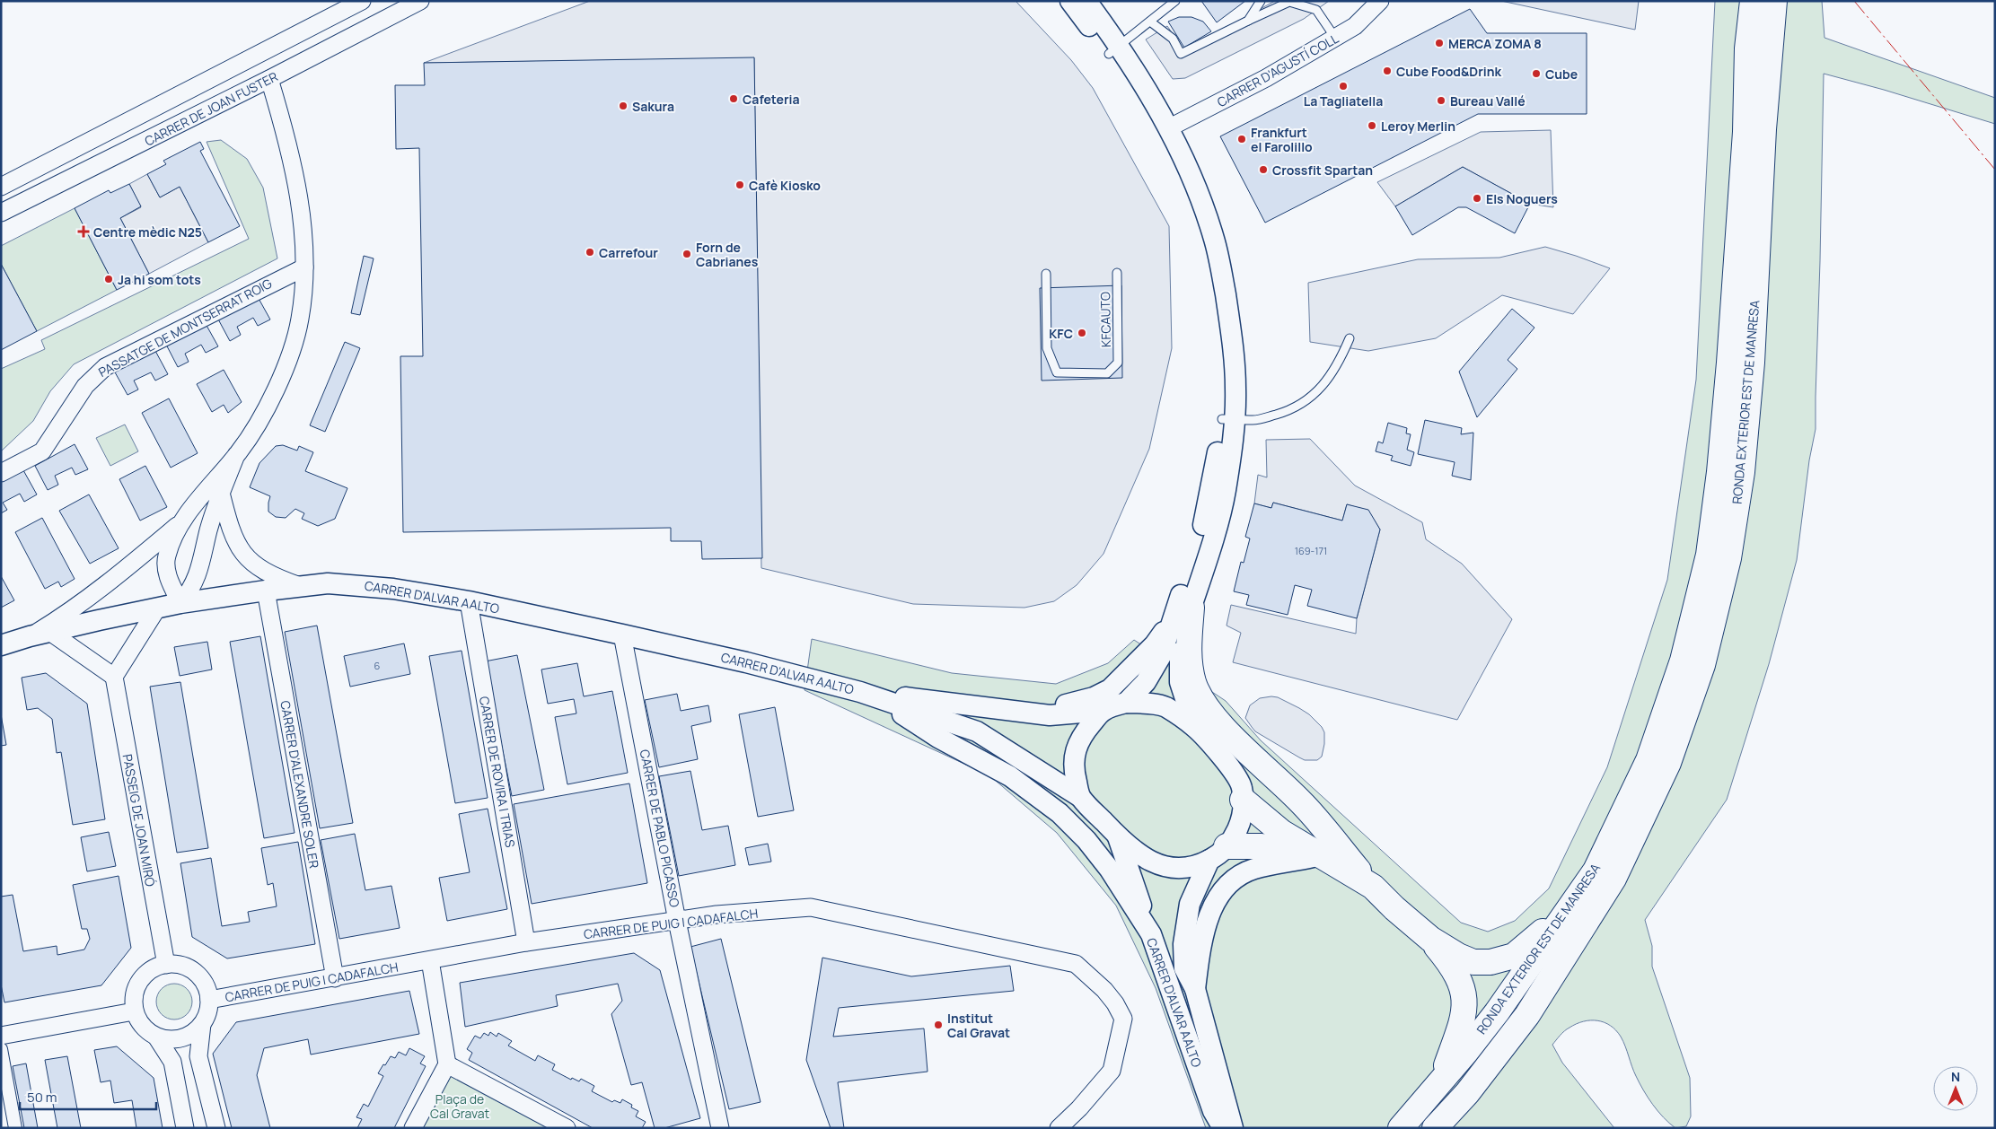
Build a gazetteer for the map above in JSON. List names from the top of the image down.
{
  "streets": {
    "highway": ["RONDA EXTERIOR EST DE MANRESA"],
    "street": [
      "CARRER D'AGUSTÍ COLL",
      "CARRER DE JOAN FUSTER",
      "PASSATGE DE MONTSERRAT ROIG",
      "CARRER D'ALVAR AALTO",
      "CARRER DE ROVIRA I TRIAS",
      "CARRER D'ALEXANDRE SOLER",
      "PASSEIG DE JOAN MIRÓ",
      "CARRER DE PABLO PICASSO",
      "CARRER DE PUIG I CADAFALCH"
    ],
    "lane": ["KFCAUTO"]
  },
  "crossings": [
    ["CARRER D'ALVAR AALTO", "CARRER DE ROVIRA I TRIAS"],
    ["CARRER D'ALVAR AALTO", "CARRER D'ALEXANDRE SOLER"],
    ["CARRER D'ALVAR AALTO", "CARRER DE PABLO PICASSO"],
    ["CARRER DE ROVIRA I TRIAS", "CARRER DE PUIG I CADAFALCH"],
    ["CARRER D'ALEXANDRE SOLER", "CARRER DE PUIG I CADAFALCH"],
    ["PASSEIG DE JOAN MIRÓ", "CARRER DE PUIG I CADAFALCH"],
    ["CARRER DE PABLO PICASSO", "CARRER DE PUIG I CADAFALCH"]
  ],
  "parks": ["Plaça de Cal Gravat"],
  "places": {
    "other": [
      "MERCA ZOMA 8",
      "Cube Food&Drink",
      "Cube",
      "La Tagliatella",
      "Cafeteria",
      "Bureau Vallé",
      "Sakura",
      "Leroy Merlin",
      "Frankfurt el Farolillo",
      "Crossfit Spartan",
      "Cafè Kiosko",
      "Els Noguers",
      "Carrefour",
      "Forn de Cabrianes",
      "Ja hi som tots",
      "KFC",
      "Institut Cal Gravat"
    ],
    "health": ["Centre mèdic N25"]
  },
  "house_numbers": ["169-171", "6"],
  "scale_bar": "50 m",
  "north": "top"
}
